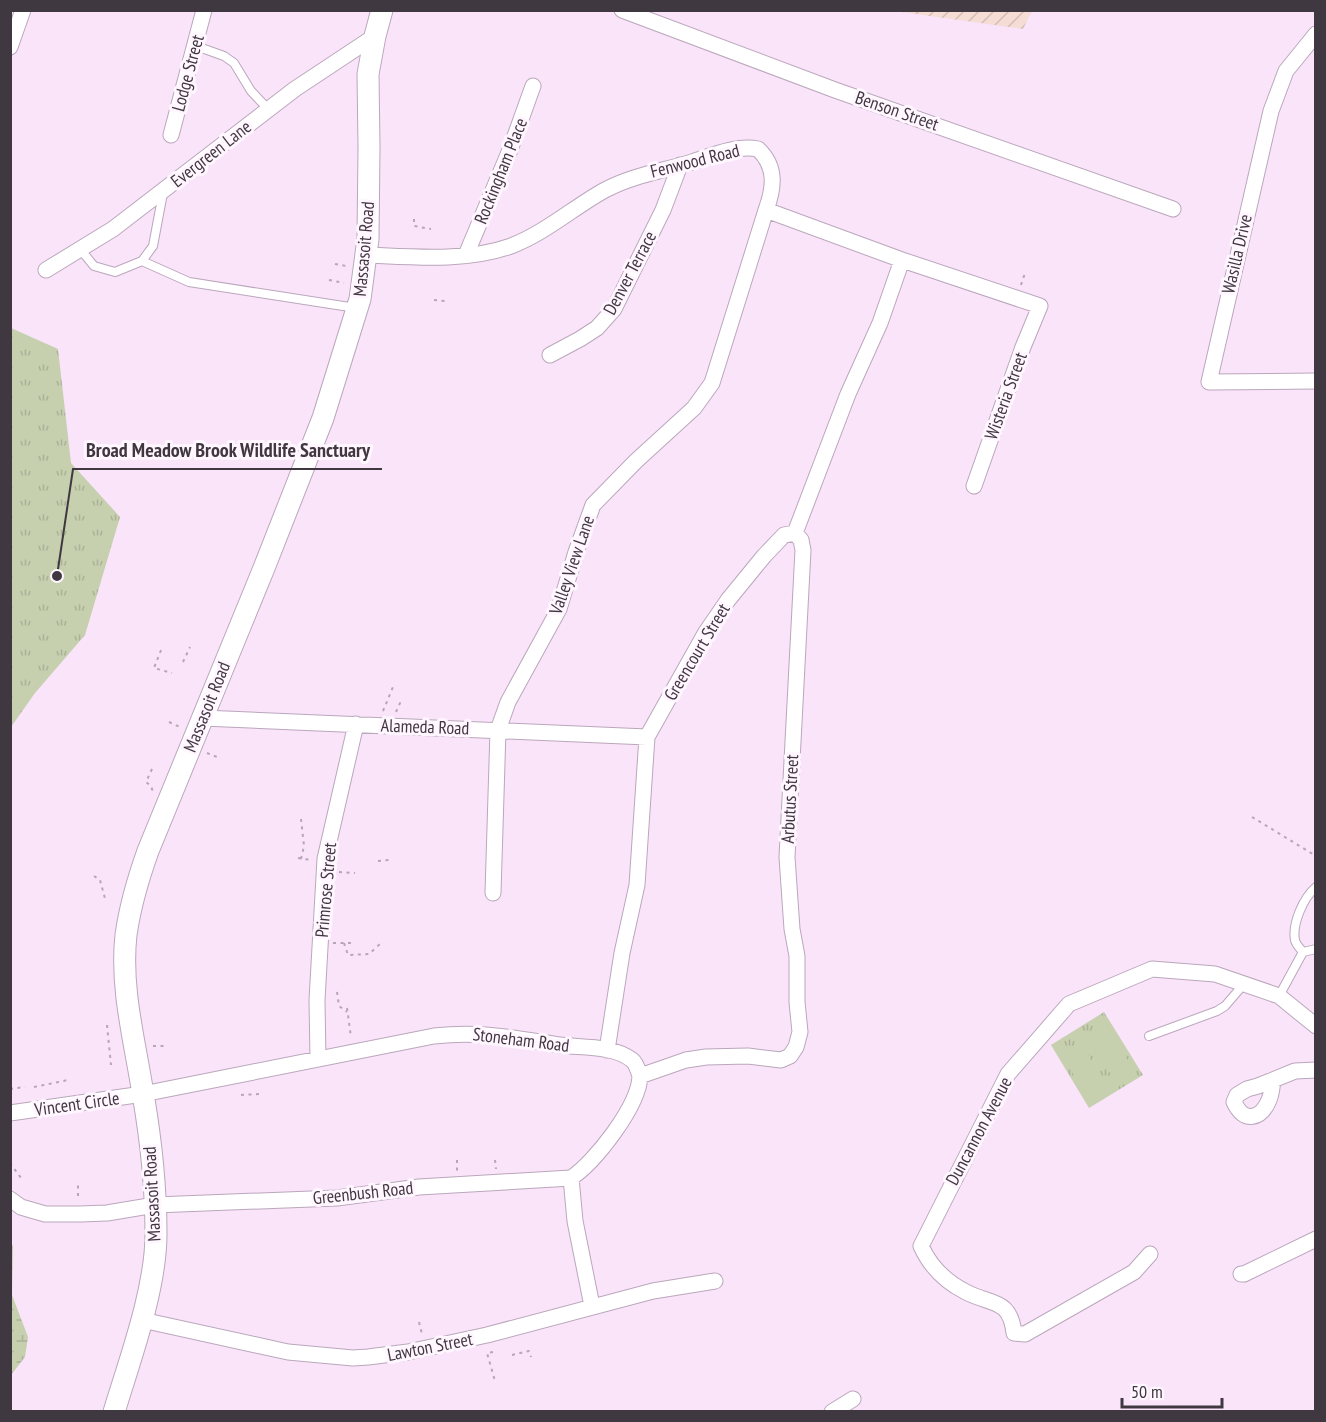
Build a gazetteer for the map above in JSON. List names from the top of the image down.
{
  "streets": {
    "main road": ["Massasoit Road"],
    "street": [
      "Lodge Street",
      "Benson Street",
      "Evergreen Lane",
      "Fenwood Road",
      "Rockingham Place",
      "Wasilla Drive",
      "Denver Terrace",
      "Wisteria Street",
      "Valley View Lane",
      "Greencourt Street",
      "Alameda Road",
      "Arbutus Street",
      "Primrose Street",
      "Stoneham Road",
      "Vincent Circle",
      "Duncannon Avenue",
      "Greenbush Road",
      "Lawton Street"
    ]
  },
  "crossings": [
    ["Evergreen Lane", "Massasoit Road"],
    ["Fenwood Road", "Rockingham Place"],
    ["Fenwood Road", "Massasoit Road"],
    ["Fenwood Road", "Denver Terrace"],
    ["Fenwood Road", "Valley View Lane"],
    ["Massasoit Road", "Alameda Road"],
    ["Massasoit Road", "Stoneham Road"],
    ["Massasoit Road", "Vincent Circle"],
    ["Massasoit Road", "Greenbush Road"],
    ["Massasoit Road", "Lawton Street"],
    ["Valley View Lane", "Alameda Road"],
    ["Greencourt Street", "Alameda Road"],
    ["Greencourt Street", "Arbutus Street"],
    ["Greencourt Street", "Stoneham Road"],
    ["Alameda Road", "Primrose Street"],
    ["Arbutus Street", "Stoneham Road"],
    ["Primrose Street", "Stoneham Road"],
    ["Stoneham Road", "Vincent Circle"]
  ],
  "places": ["Broad Meadow Brook Wildlife Sanctuary"],
  "scale_bar": "50 m"
}
